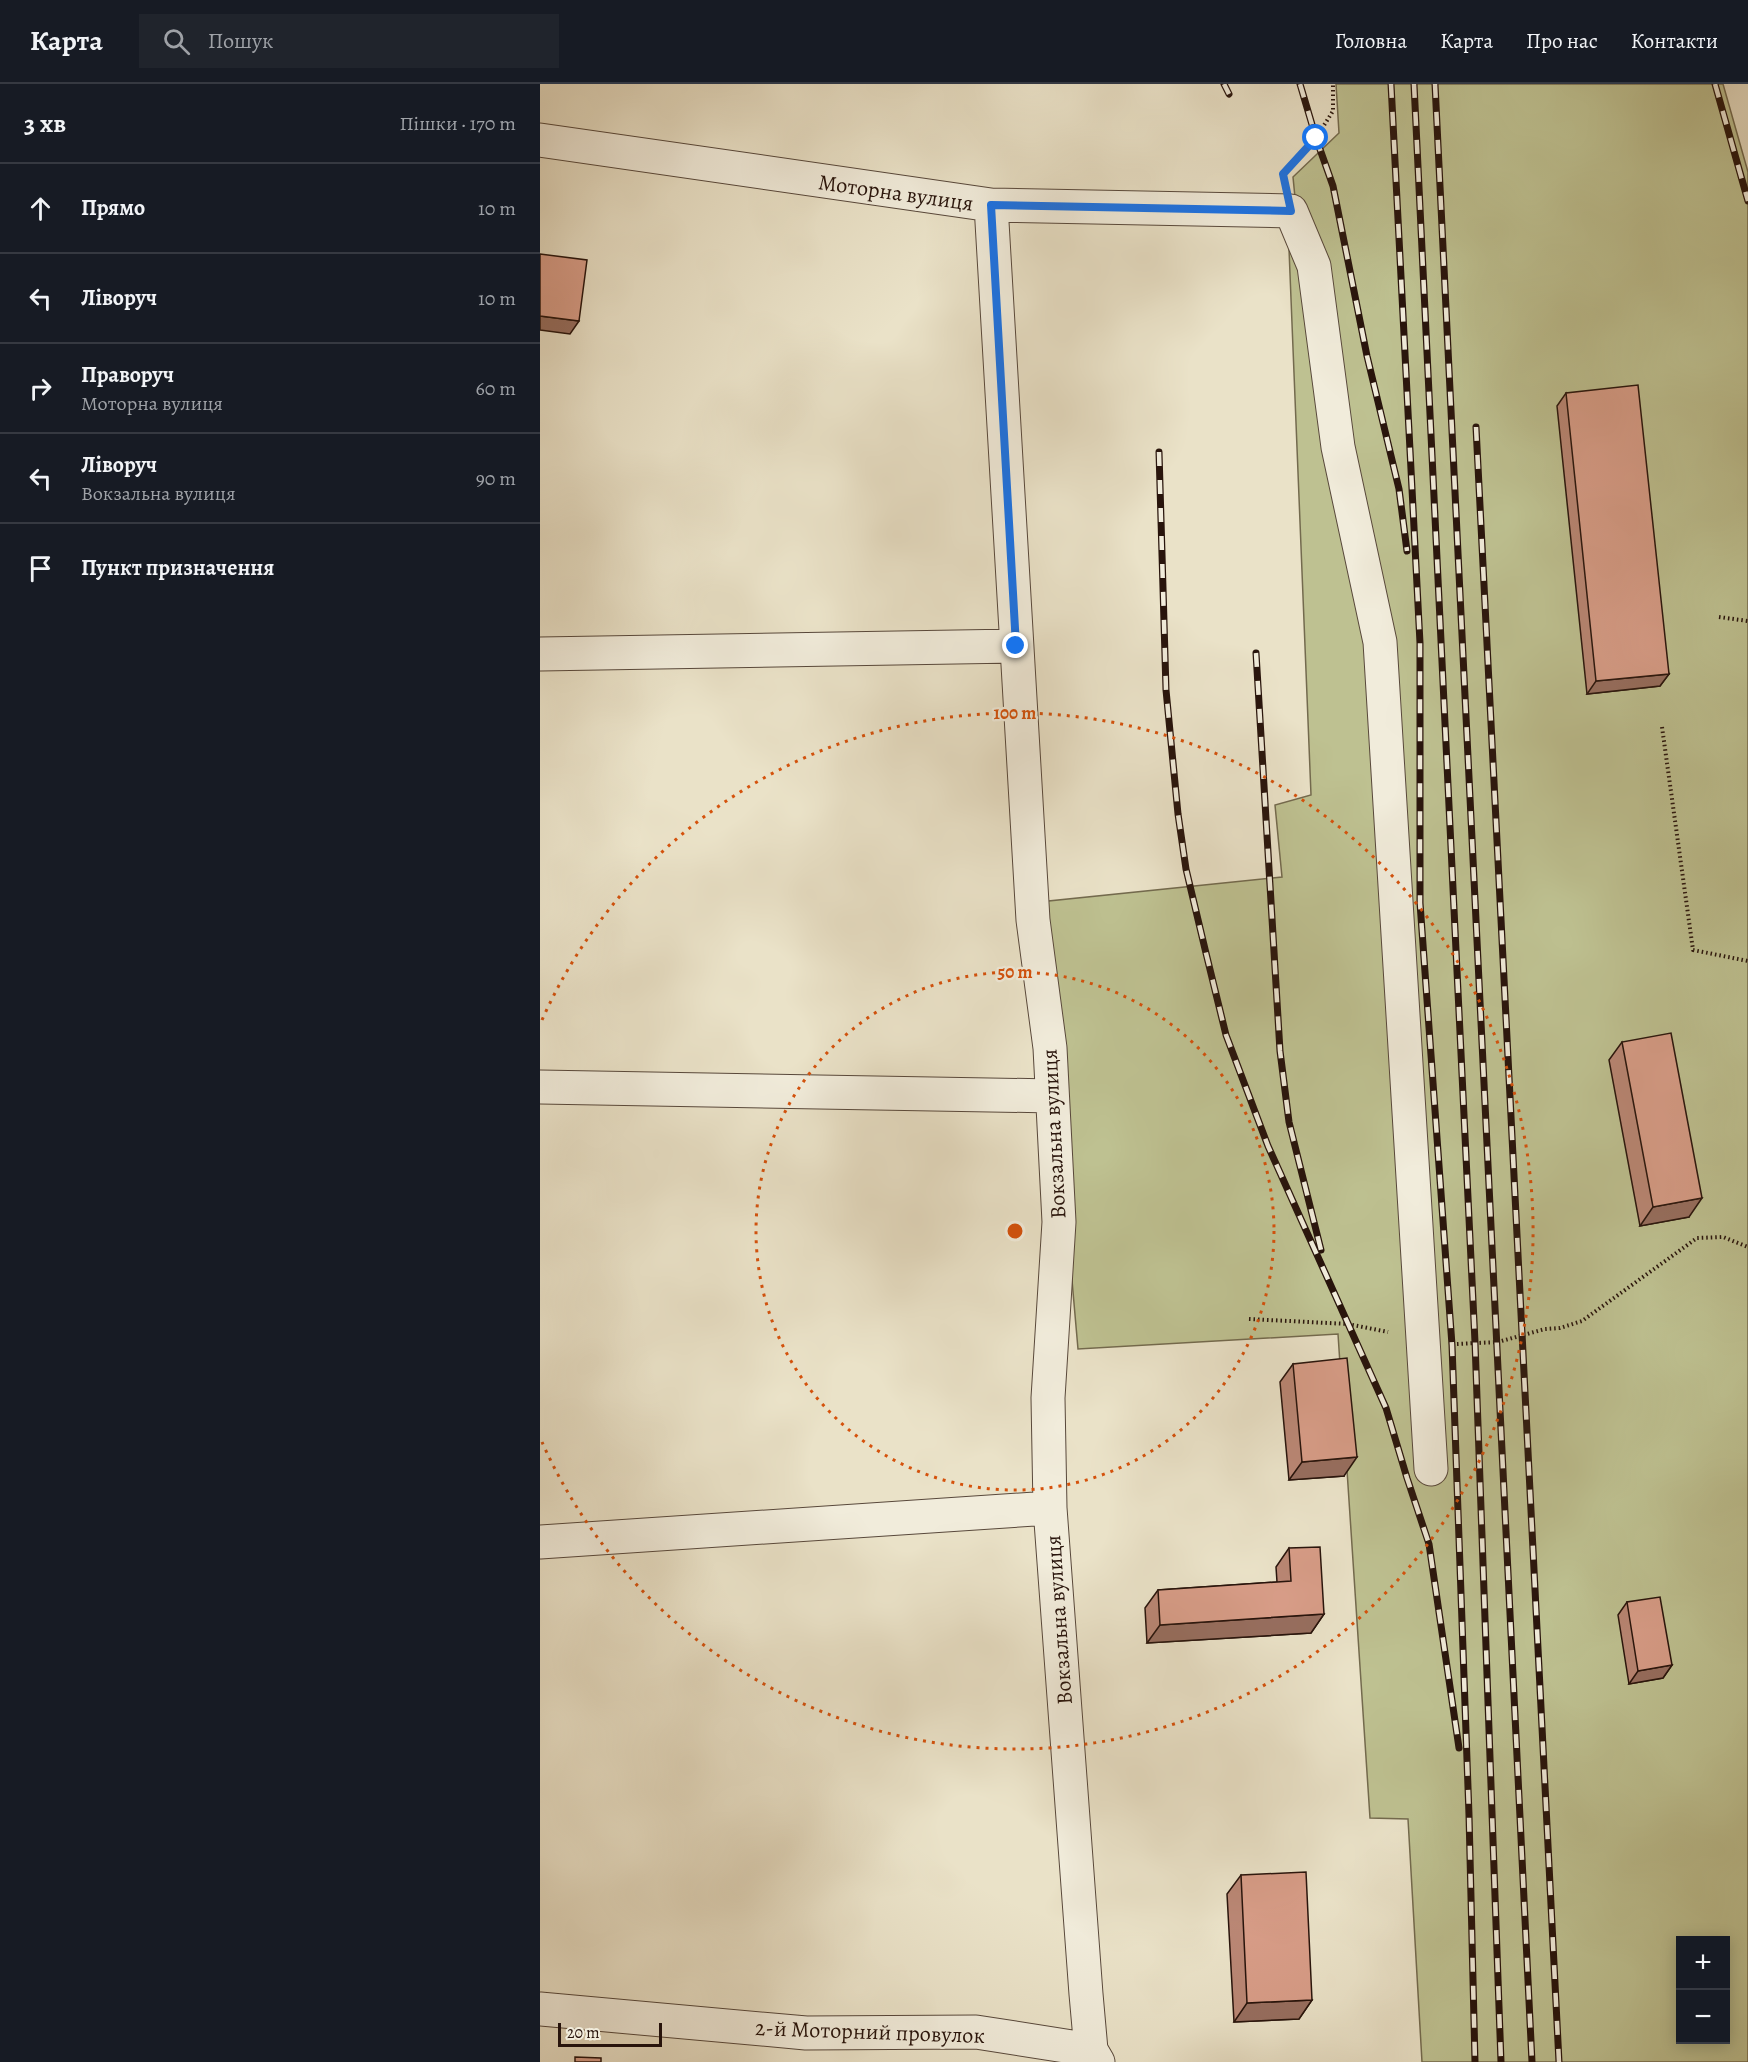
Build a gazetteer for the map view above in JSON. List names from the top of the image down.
{
  "streets": {
    "street": ["Моторна вулиця", "Вокзальна вулиця", "2-й Моторний провулок"]
  },
  "crossings": [
    ["Моторна вулиця", "Вокзальна вулиця"],
    ["Вокзальна вулиця", "2-й Моторний провулок"]
  ],
  "scale_bar": "20 m",
  "page": {
    "header": "Карта",
    "search": "Пошук",
    "nav": [
      "Головна",
      "Карта",
      "Про нас",
      "Контакти"
    ],
    "heading": ["3 хв", "Пішки · 170 m"],
    "list": [
      ["Прямо", "10 m"],
      ["Ліворуч", "10 m"],
      ["Праворуч", "Моторна вулиця", "60 m"],
      ["Ліворуч", "Вокзальна вулиця", "90 m"],
      "Пункт призначення"
    ],
    "map_buttons": ["+", "−"],
    "scale": "20 m"
  },
  "rings": ["100 m", "50 m"]
}
